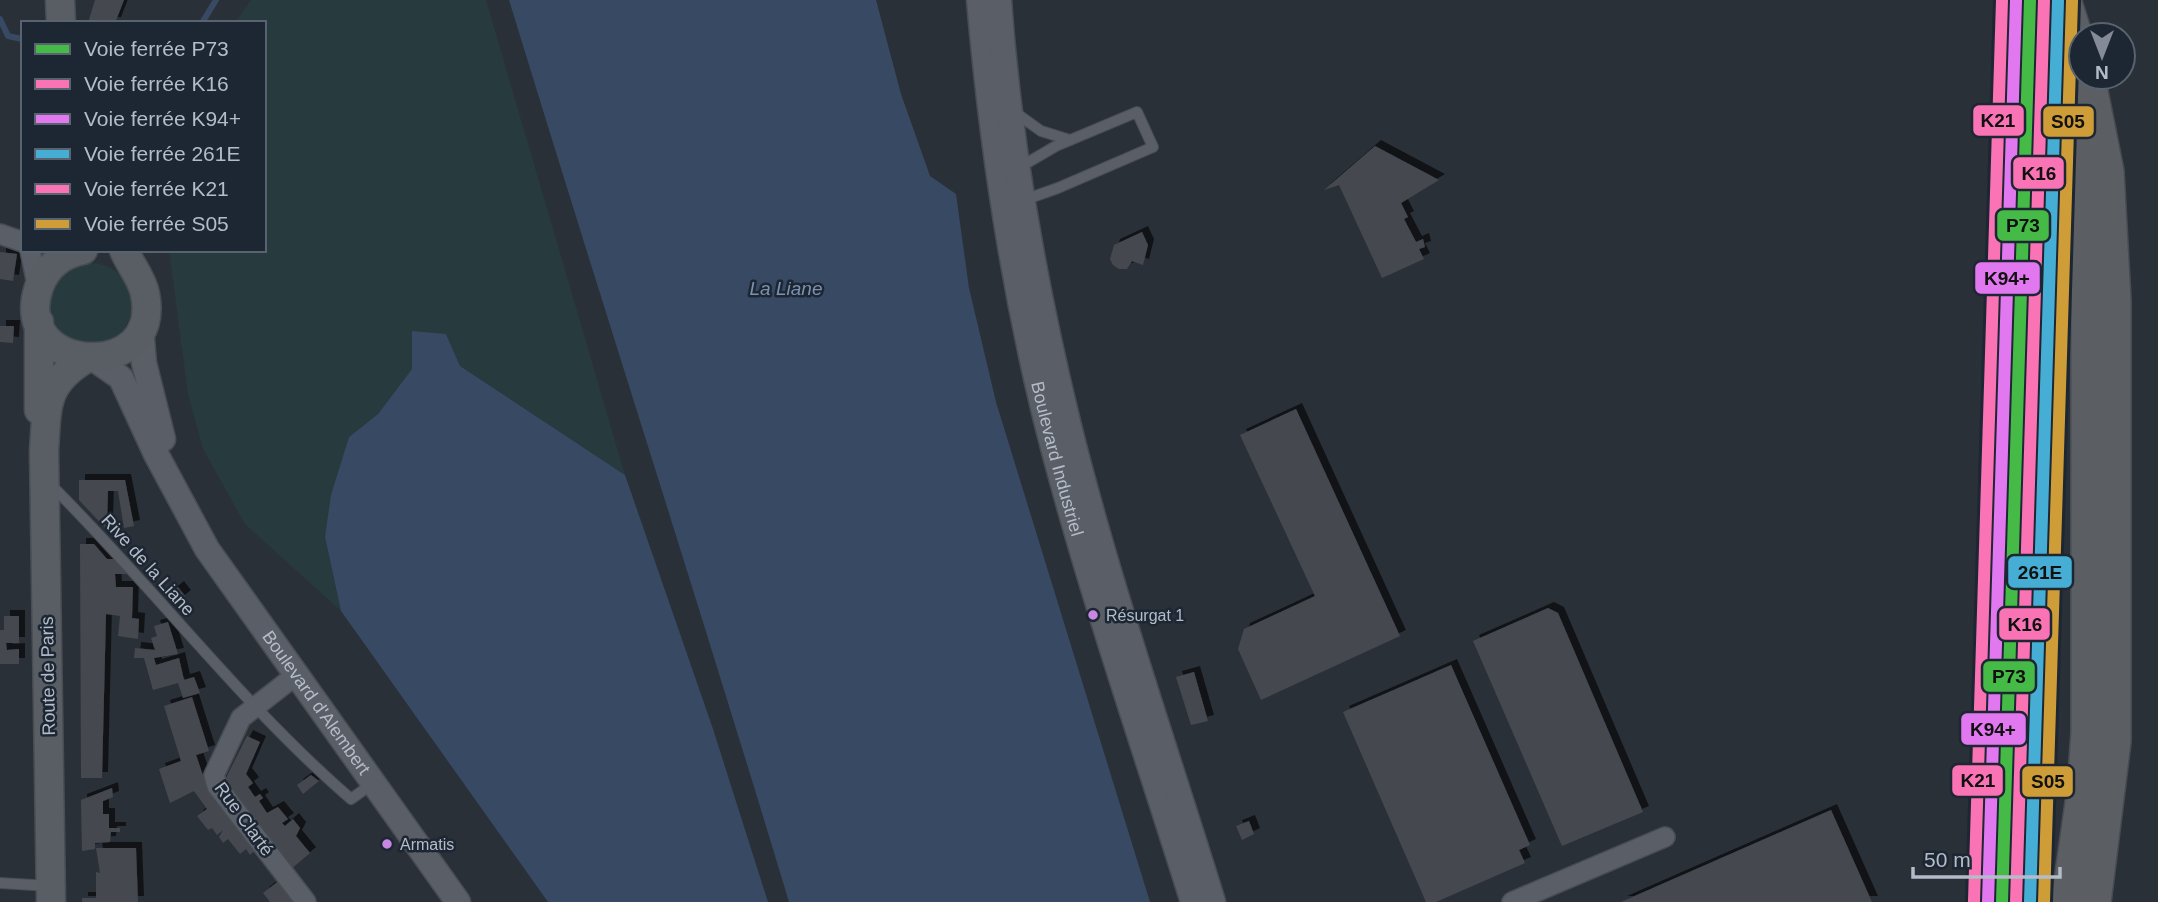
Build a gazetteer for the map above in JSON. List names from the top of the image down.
{
  "streets": {
    "main road": ["Route de Paris"],
    "street": ["Boulevard Industriel", "Boulevard d'Alembert", "Rue Clarté"],
    "lane": ["Rive de la Liane"]
  },
  "crossings": [
    ["Rive de la Liane", "Route de Paris"],
    ["Rive de la Liane", "Boulevard d'Alembert"],
    ["Rive de la Liane", "Rue Clarté"],
    ["Route de Paris", "Boulevard d'Alembert"],
    ["Boulevard d'Alembert", "Rue Clarté"]
  ],
  "water": ["La Liane"],
  "places": ["Résurgat 1", "Armatis"],
  "lines": [
    "rail line P73",
    "rail line K16",
    "rail line K94+",
    "rail line K21",
    "rail line 261E",
    "rail line S05"
  ],
  "legend": [
    "Voie ferrée P73",
    "Voie ferrée K16",
    "Voie ferrée K94+",
    "Voie ferrée 261E",
    "Voie ferrée K21",
    "Voie ferrée S05"
  ],
  "scale_bar": "50 m",
  "north": "bottom"
}
